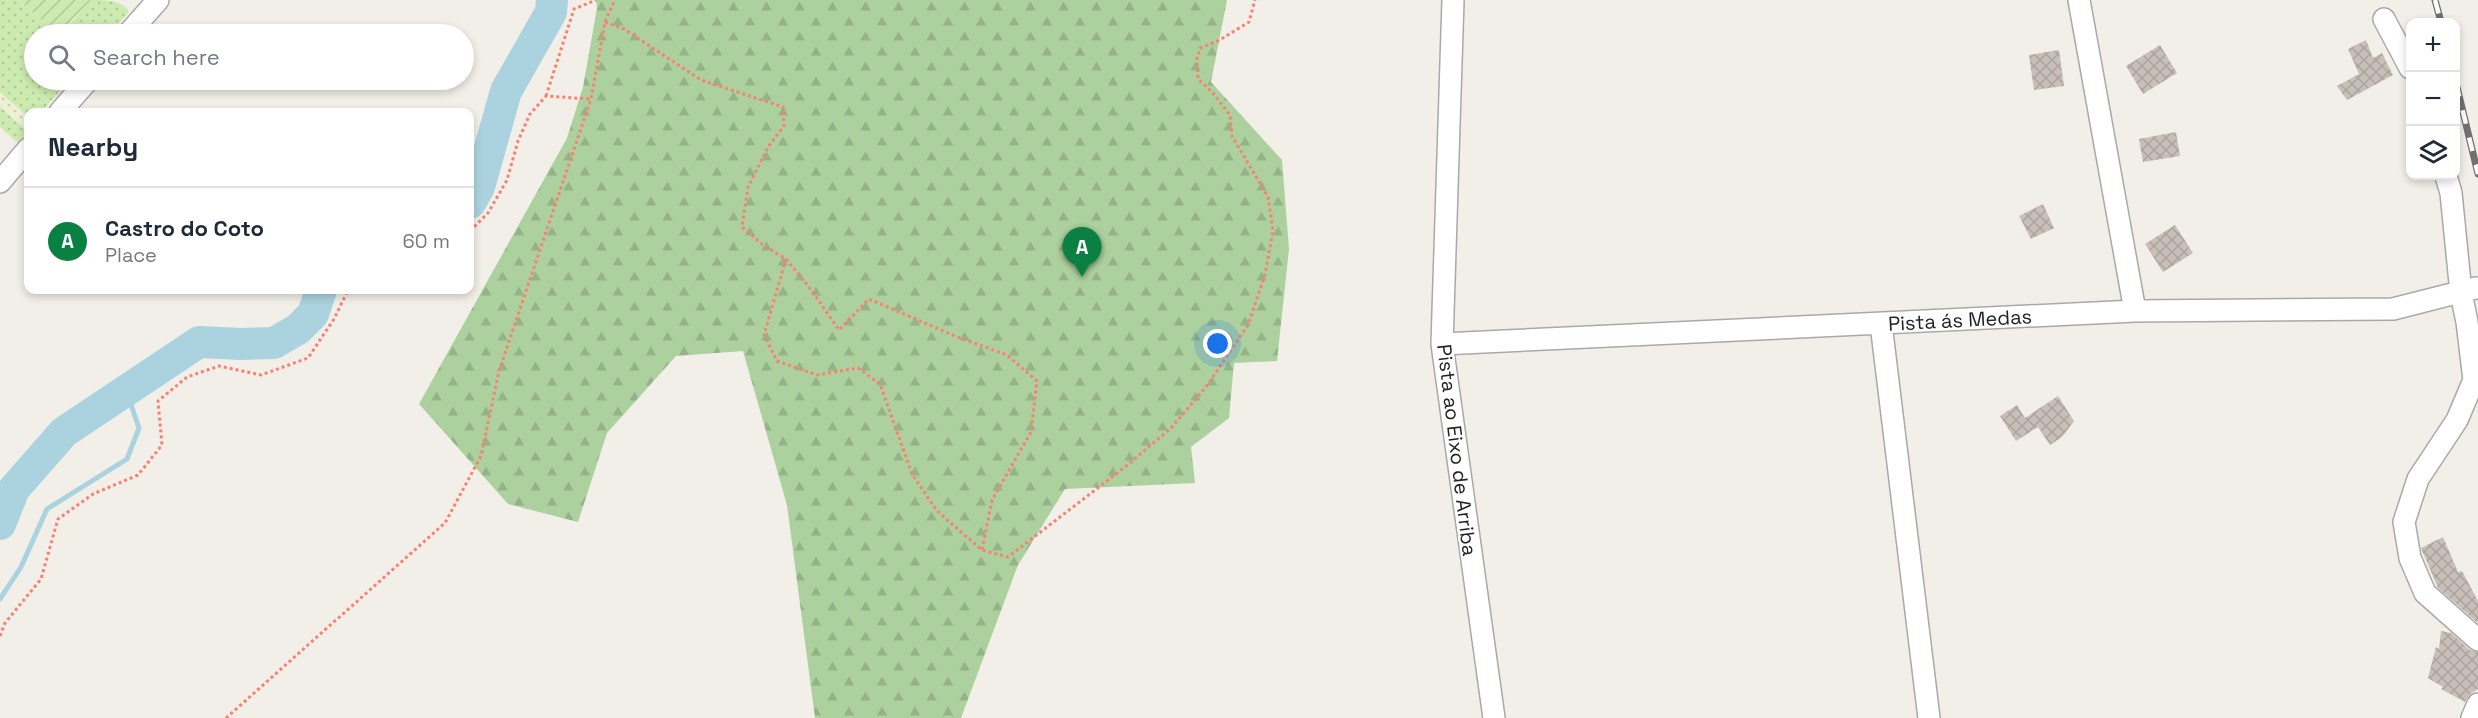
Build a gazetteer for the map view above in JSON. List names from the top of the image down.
{
  "streets": {
    "street": ["Pista ás Medas", "Pista ao Eixo de Arriba"]
  },
  "crossings": [
    ["Pista ás Medas", "Pista ao Eixo de Arriba"]
  ],
  "page": {
    "map_buttons": ["+", "−"],
    "search": "Search here",
    "heading": "Nearby",
    "list": [
      {
        "mark": "A",
        "name": "Castro do Coto",
        "note": "Place",
        "value": "60 m"
      }
    ],
    "pins": "A"
  }
}
